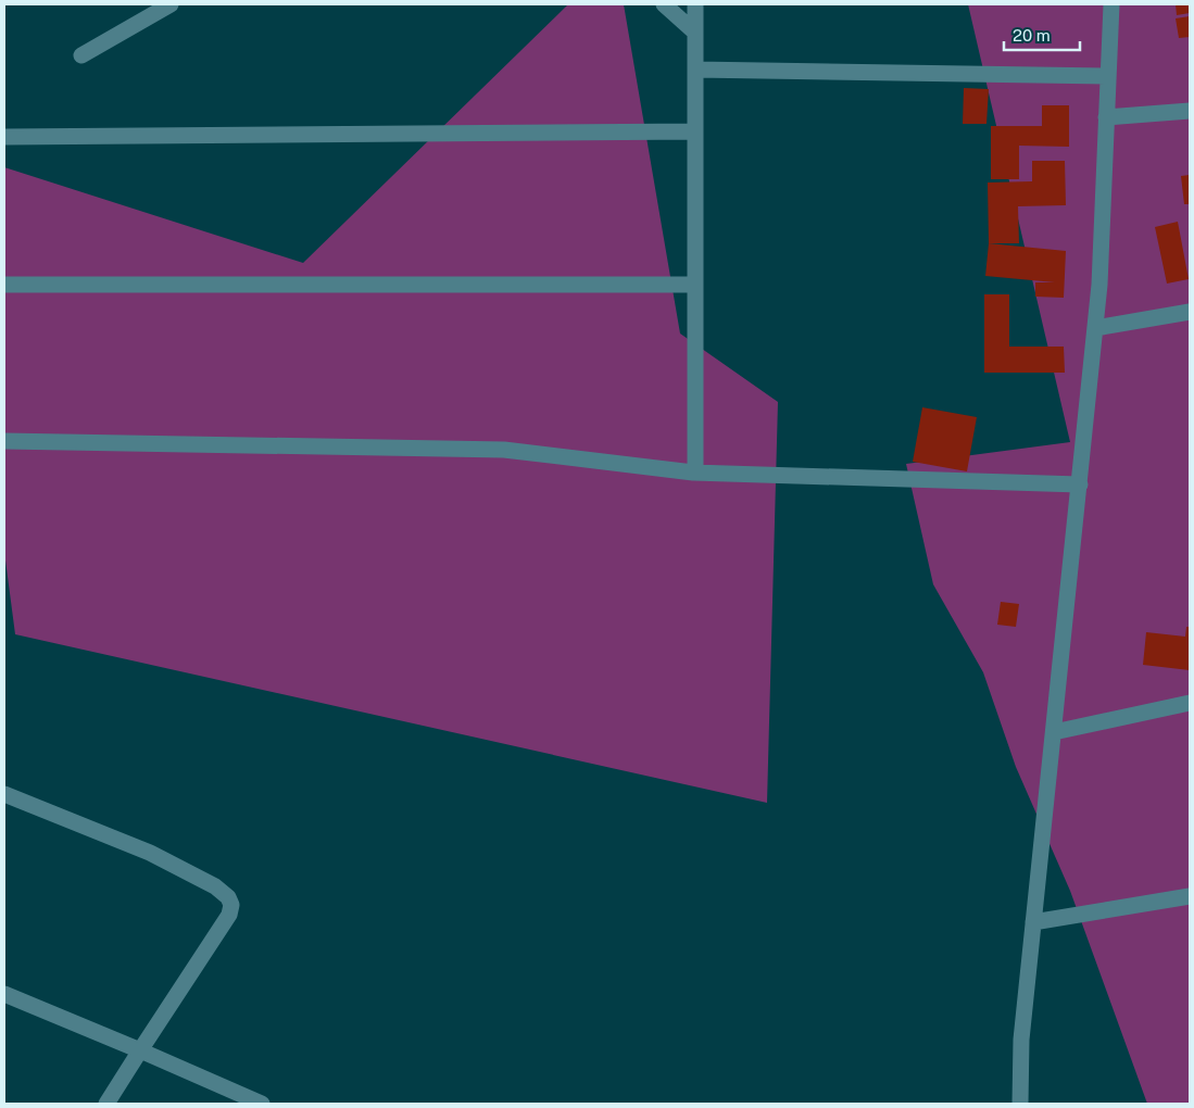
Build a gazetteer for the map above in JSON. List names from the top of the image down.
{
  "scale_bar": "20 m"
}
